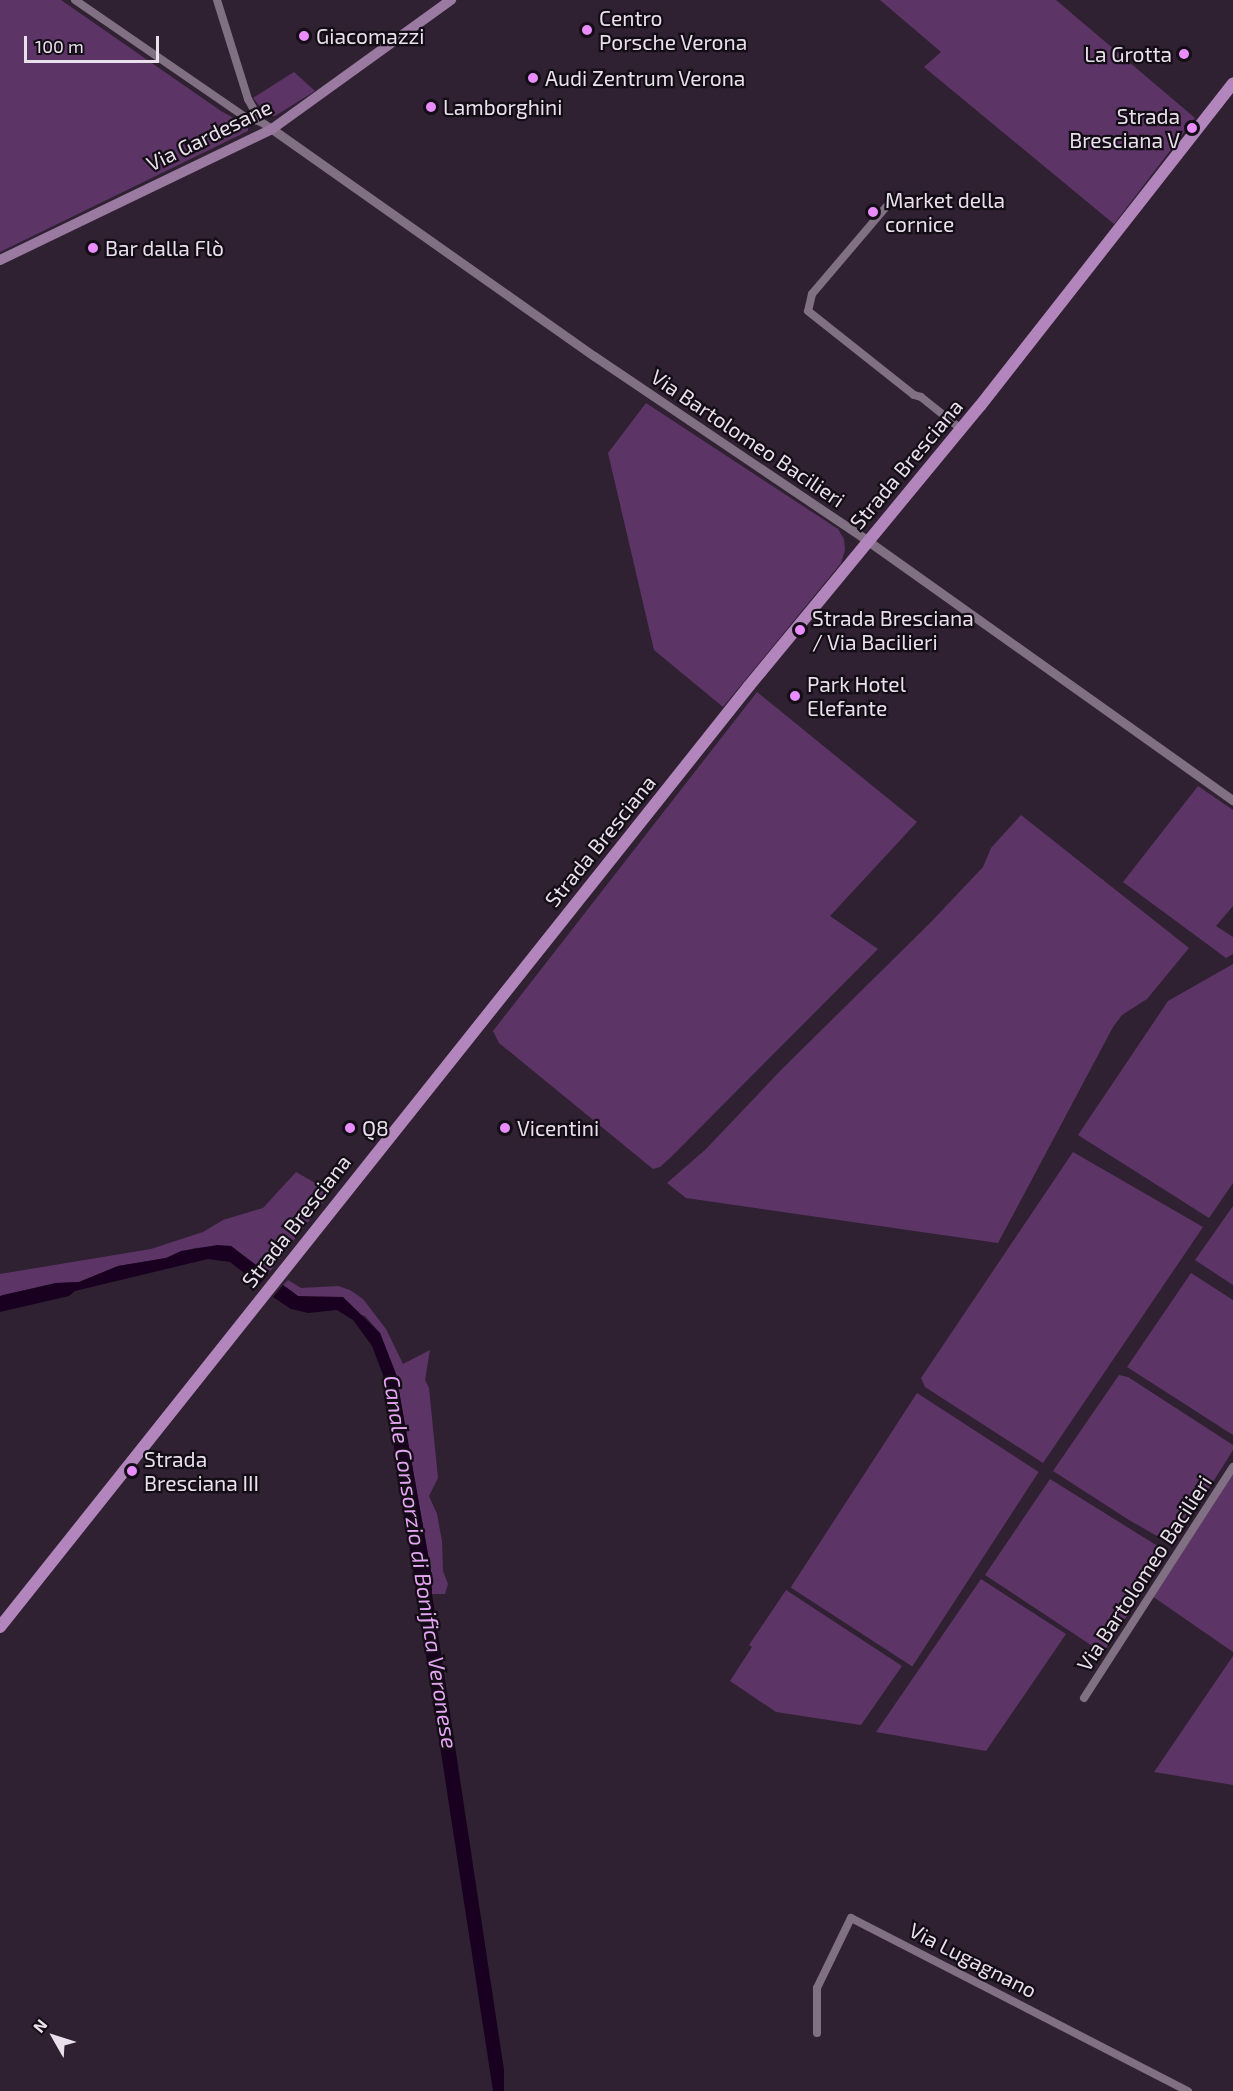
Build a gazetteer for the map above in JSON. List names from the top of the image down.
{
  "streets": {
    "main road": ["Via Gardesane", "Strada Bresciana"],
    "street": ["Via Bartolomeo Bacilieri", "Via Lugagnano"]
  },
  "crossings": [
    ["Via Gardesane", "Via Bartolomeo Bacilieri"],
    ["Via Bartolomeo Bacilieri", "Strada Bresciana"]
  ],
  "water": ["Canale Consorzio di Bonifica Veronese"],
  "places": [
    "Centro Porsche Verona",
    "Giacomazzi",
    "La Grotta",
    "Audi Zentrum Verona",
    "Lamborghini",
    "Strada Bresciana V",
    "Market della cornice",
    "Bar dalla Flò",
    "Strada Bresciana / Via Bacilieri",
    "Park Hotel Elefante",
    "Q8",
    "Vicentini",
    "Strada Bresciana III"
  ],
  "scale_bar": "100 m",
  "north": "top left"
}
